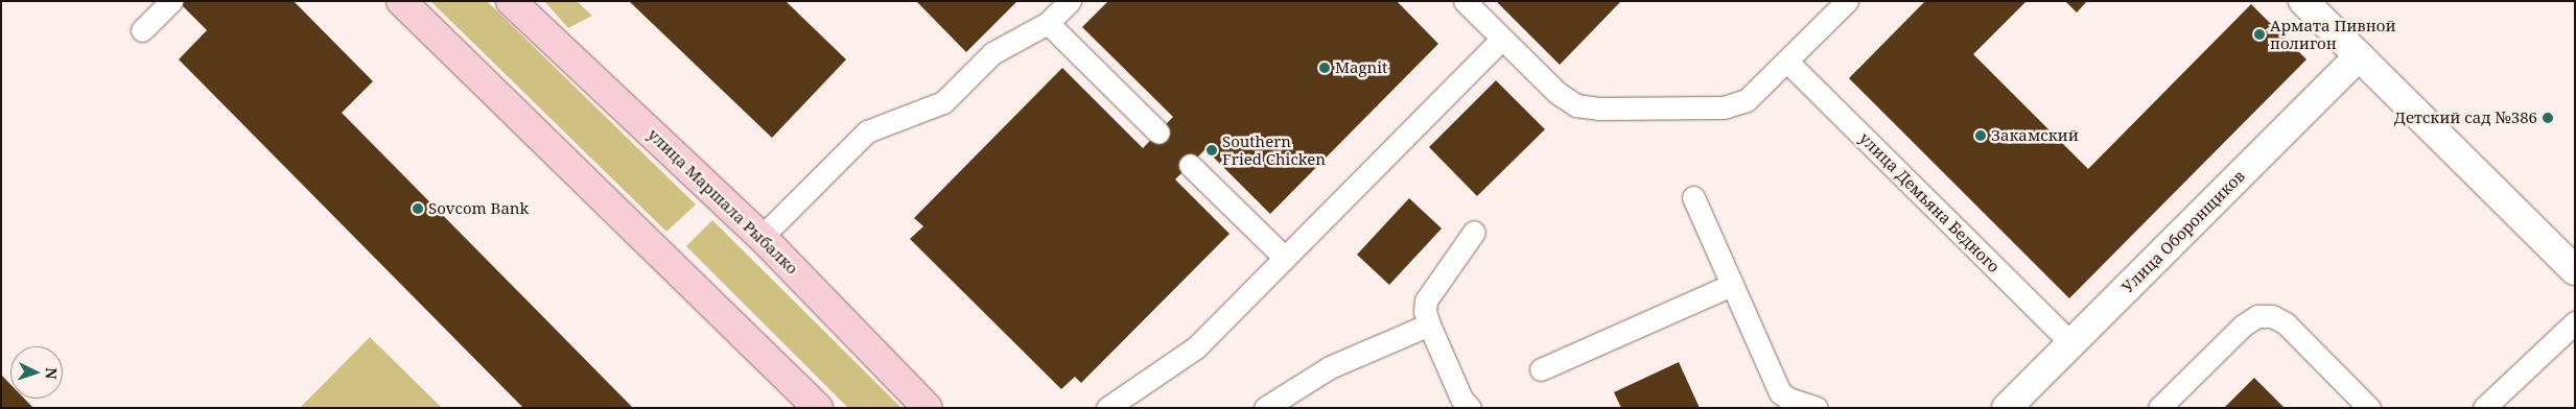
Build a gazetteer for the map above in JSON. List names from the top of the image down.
{
  "streets": {
    "main road": ["улица Маршала Рыбалко"],
    "street": ["Улица Оборонщиков"],
    "lane": ["улица Демьяна Бедного"]
  },
  "crossings": [
    ["улица Демьяна Бедного", "Улица Оборонщиков"]
  ],
  "places": [
    "Армата Пивной полигон",
    "Magnit",
    "Детский сад №386",
    "Закамский",
    "Southern Fried Chicken",
    "Sovcom Bank"
  ],
  "north": "right"
}
